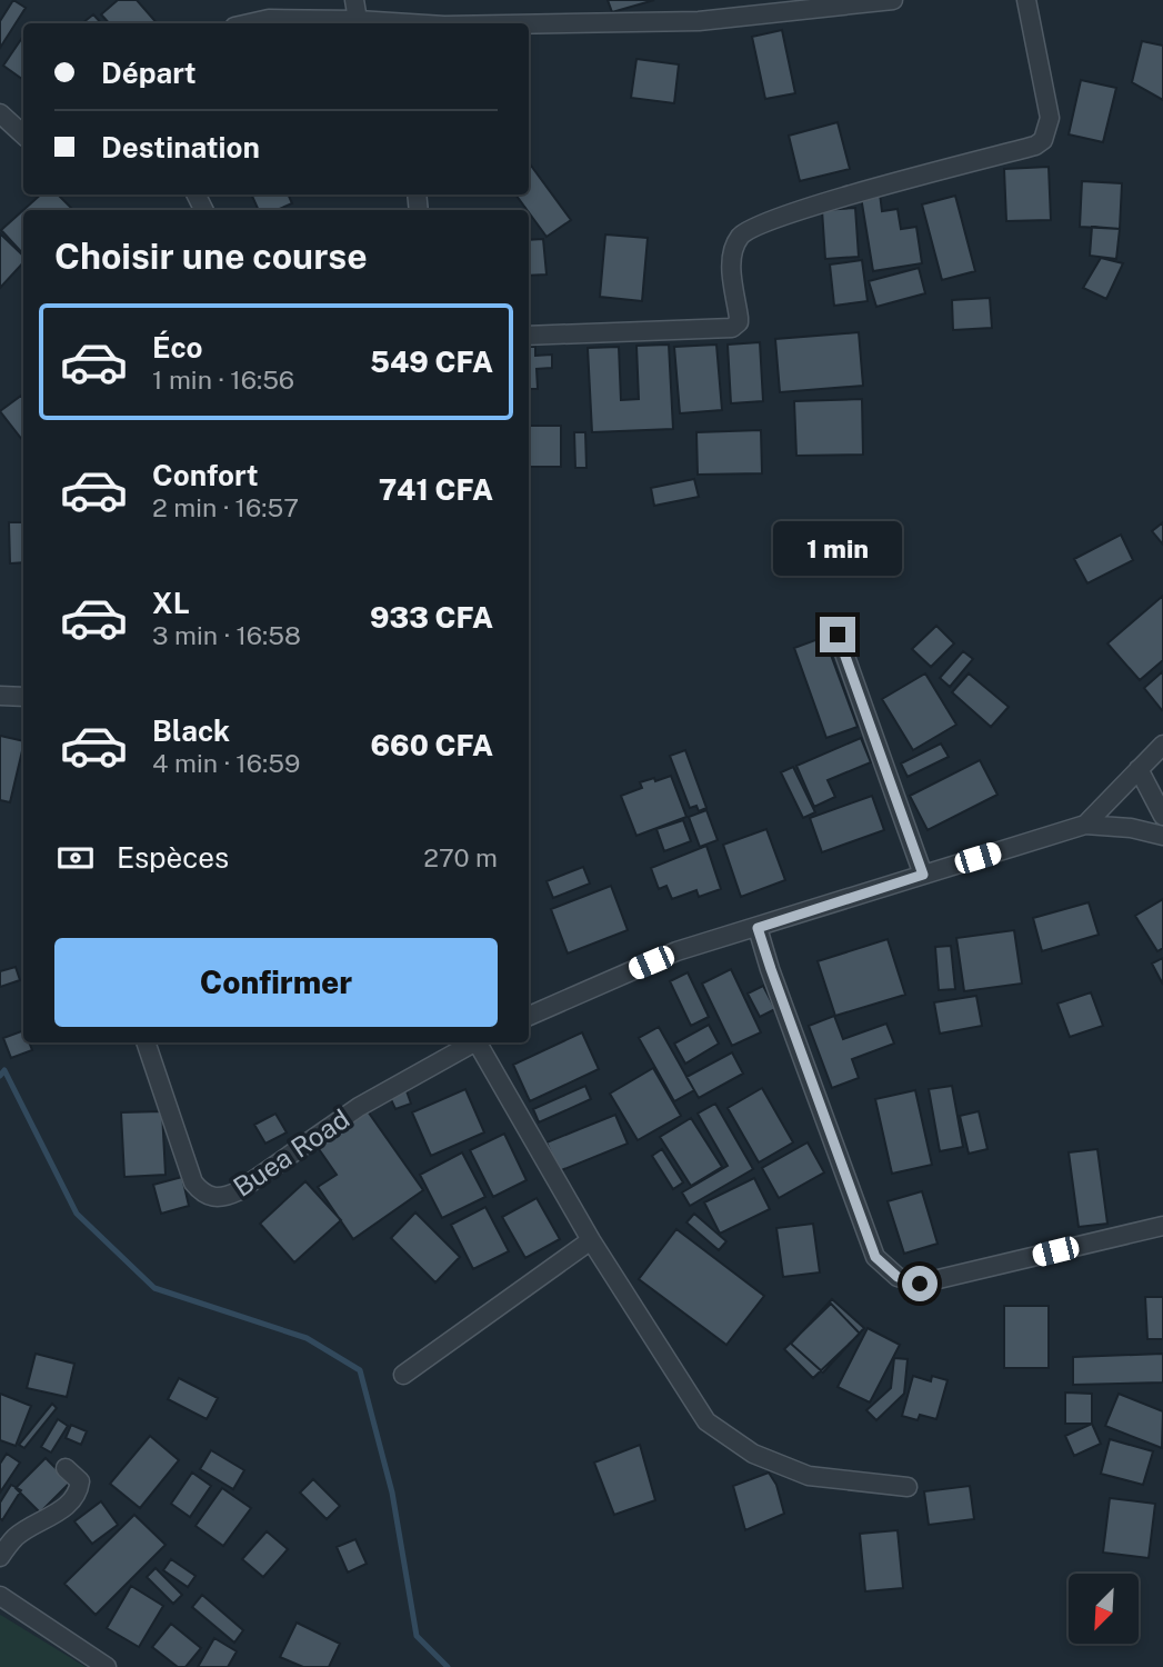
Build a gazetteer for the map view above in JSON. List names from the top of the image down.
{
  "streets": {
    "street": ["Buea Road"]
  },
  "north": "bottom left",
  "page": {
    "banner": ["Départ", "Destination"],
    "heading": "Choisir une course",
    "list": [
      {
        "name": "Éco",
        "note": "1 min · 16:56",
        "value": "549 CFA"
      },
      {
        "name": "Confort",
        "note": "2 min · 16:57",
        "value": "741 CFA"
      },
      {
        "name": "XL",
        "note": "3 min · 16:58",
        "value": "933 CFA"
      },
      {
        "name": "Black",
        "note": "4 min · 16:59",
        "value": "660 CFA"
      }
    ],
    "bubble": "1 min",
    "pay": ["Espèces", "270 m"],
    "buttons": "Confirmer"
  }
}
